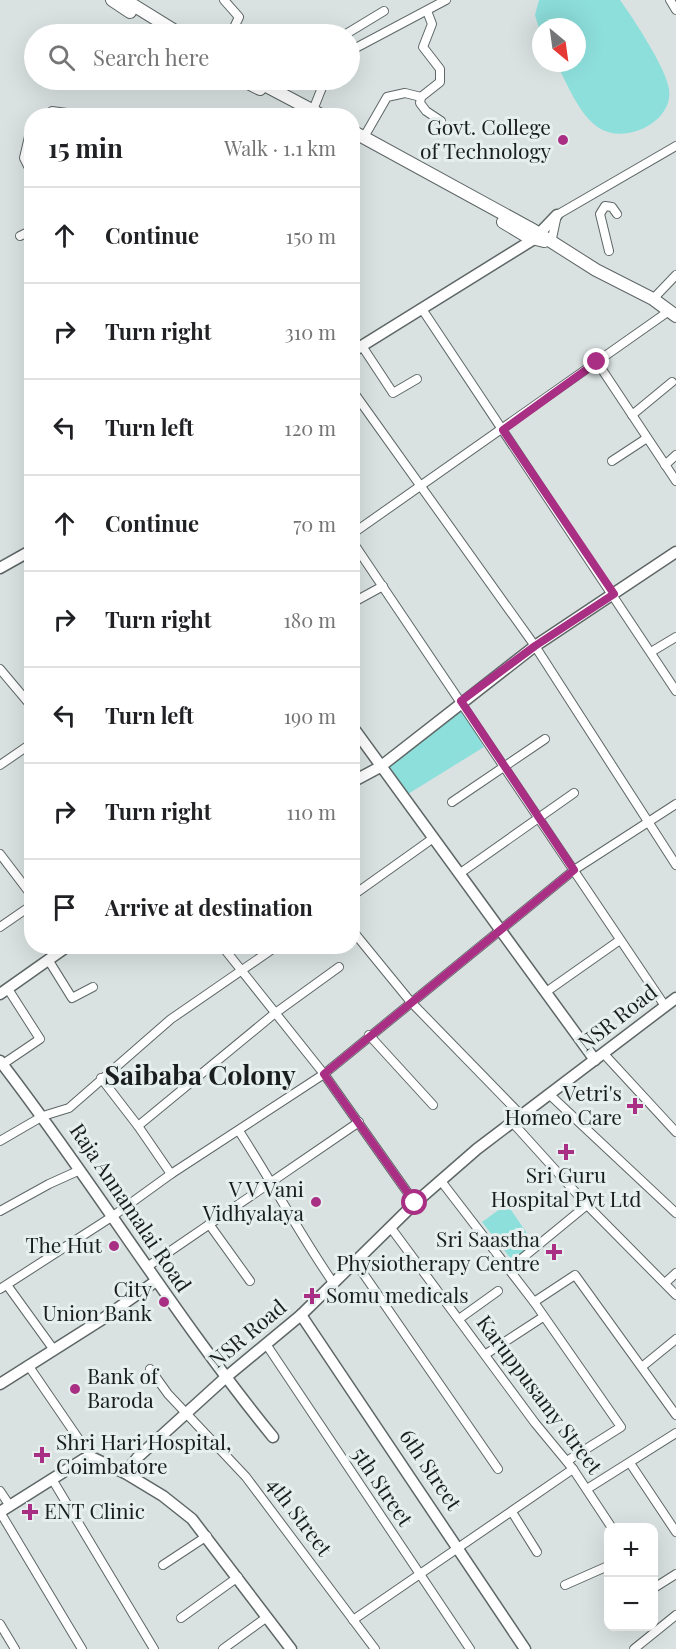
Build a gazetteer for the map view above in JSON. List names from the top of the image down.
{
  "streets": {
    "street": [
      "NSR Road",
      "Raja Annamalai Road",
      "Karuppusamy Street",
      "6th Street",
      "5th Street",
      "4th Street"
    ]
  },
  "crossings": [
    ["NSR Road", "Raja Annamalai Road"],
    ["NSR Road", "Karuppusamy Street"],
    ["NSR Road", "6th Street"],
    ["NSR Road", "5th Street"],
    ["NSR Road", "4th Street"]
  ],
  "districts": ["Saibaba Colony"],
  "places": {
    "other": [
      "Govt. College of Technology",
      "V V Vani Vidhyalaya",
      "The Hut",
      "City Union Bank",
      "Bank of Baroda"
    ],
    "health": [
      "Vetri's Homeo Care",
      "Sri Guru Hospital Pvt Ltd",
      "Sri Saastha Physiotherapy Centre",
      "Somu medicals",
      "Shri Hari Hospital, Coimbatore",
      "ENT Clinic"
    ]
  },
  "north": "bottom right",
  "page": {
    "search": "Search here",
    "heading": ["15 min", "Walk · 1.1 km"],
    "list": [
      ["Continue", "150 m"],
      ["Turn right", "310 m"],
      ["Turn left", "120 m"],
      ["Continue", "70 m"],
      ["Turn right", "180 m"],
      ["Turn left", "190 m"],
      ["Turn right", "110 m"],
      "Arrive at destination"
    ],
    "map_buttons": ["+", "−"]
  }
}
